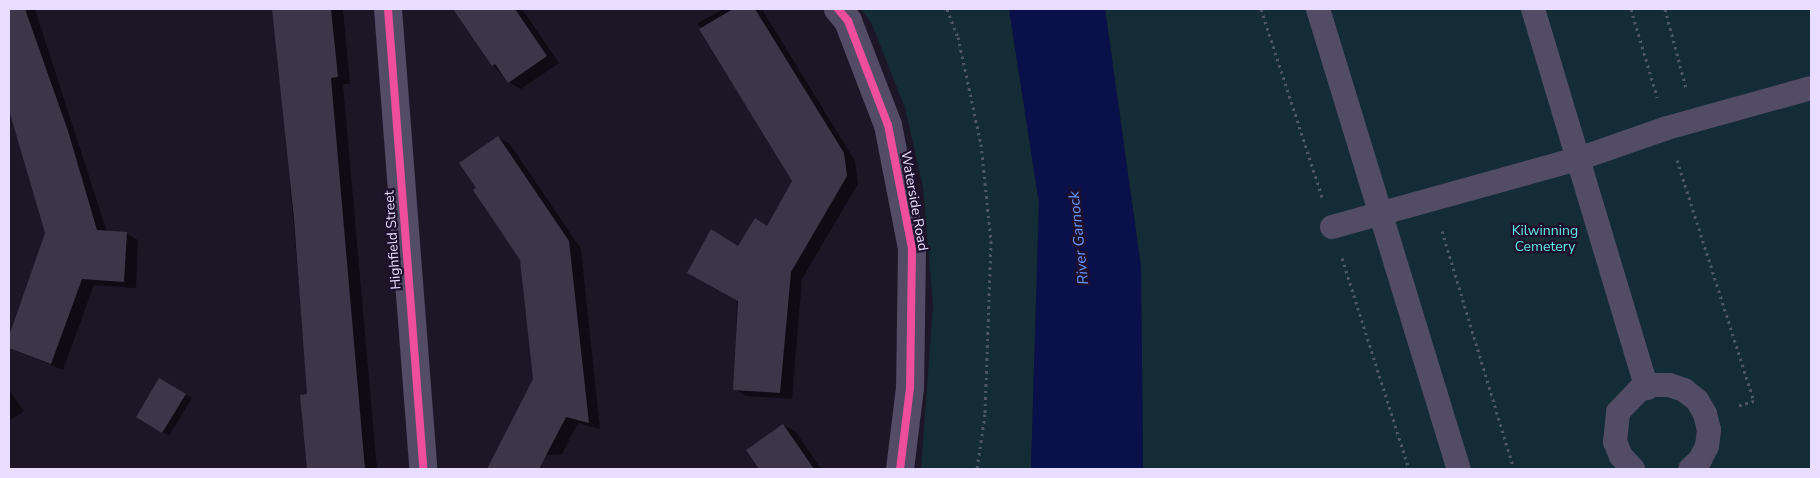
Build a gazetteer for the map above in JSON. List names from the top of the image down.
{
  "streets": {
    "street": ["Waterside Road", "Highfield Street"]
  },
  "water": ["River Garnock"],
  "parks": ["Kilwinning Cemetery"]
}
